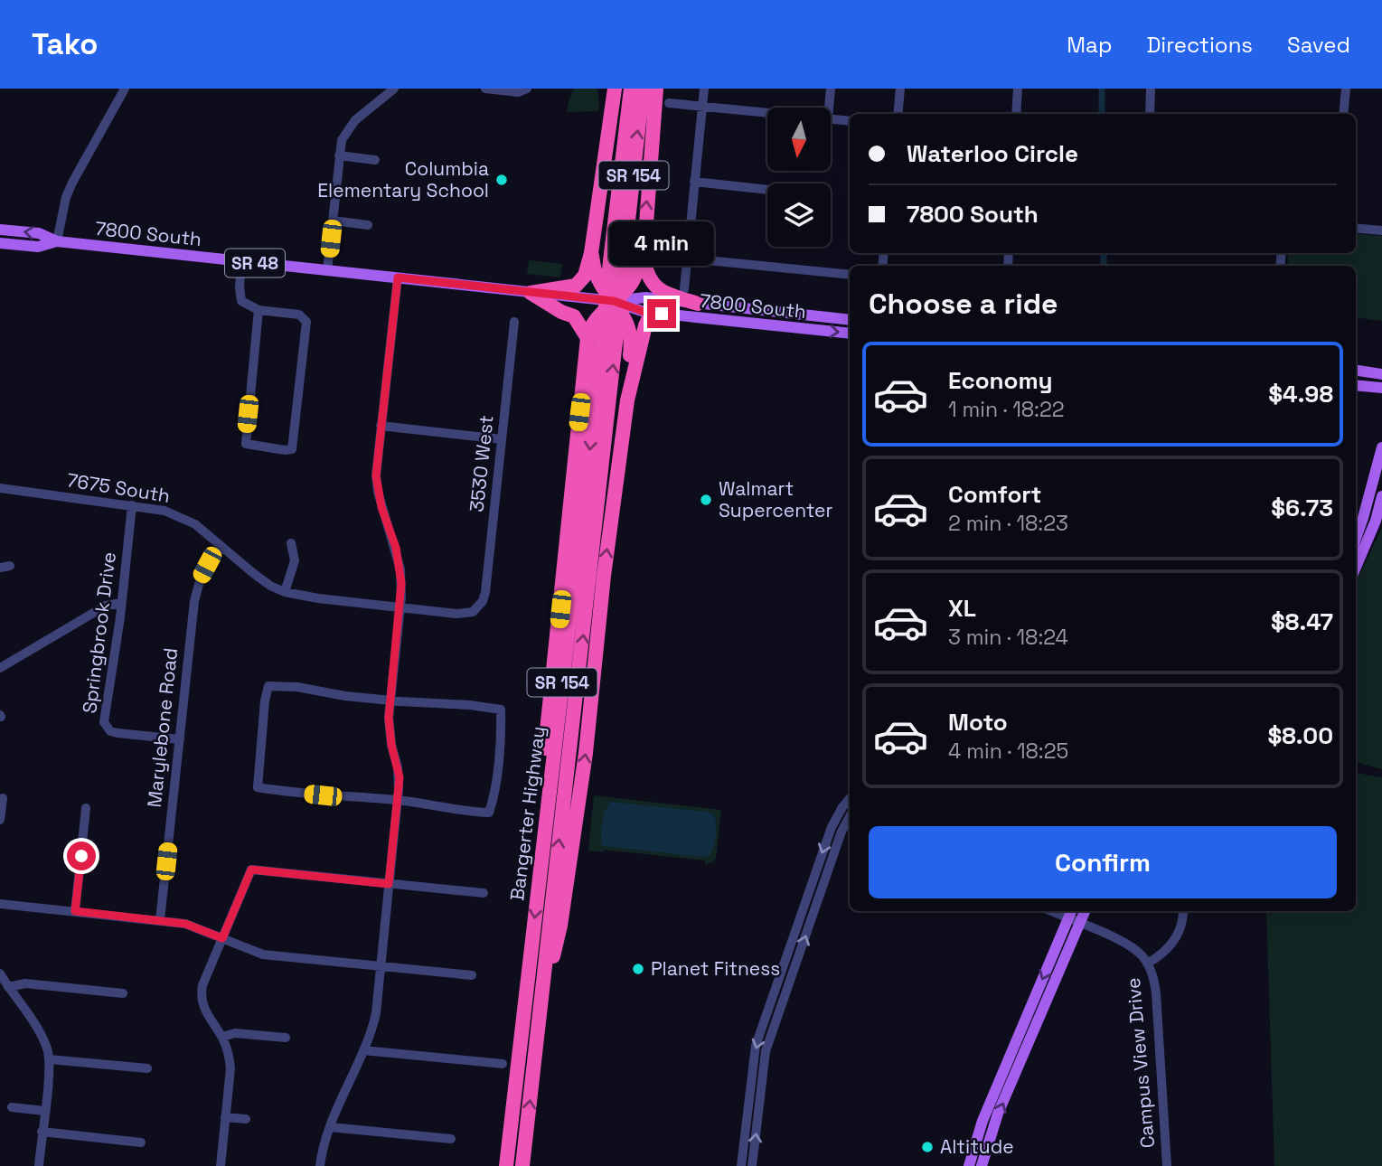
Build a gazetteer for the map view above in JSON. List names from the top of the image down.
{
  "streets": {
    "highway": ["SR 154", "Bangerter Highway"],
    "main road": ["7800 South", "SR 48"],
    "street": [
      "3530 West",
      "7675 South",
      "Springbrook Drive",
      "Marylebone Road",
      "Campus View Drive"
    ]
  },
  "crossings": [
    ["3530 West", "7675 South"],
    ["7675 South", "Springbrook Drive"],
    ["7675 South", "Marylebone Road"],
    ["Springbrook Drive", "Marylebone Road"]
  ],
  "places": [
    "Columbia Elementary School",
    "Walmart Supercenter",
    "Planet Fitness",
    "Altitude"
  ],
  "north": "bottom",
  "page": {
    "header": "Tako",
    "nav": ["Map", "Directions", "Saved"],
    "banner": ["Waterloo Circle", "7800 South"],
    "bubble": "4 min",
    "heading": "Choose a ride",
    "list": [
      {
        "name": "Economy",
        "note": "1 min · 18:22",
        "value": "$4.98"
      },
      {
        "name": "Comfort",
        "note": "2 min · 18:23",
        "value": "$6.73"
      },
      {
        "name": "XL",
        "note": "3 min · 18:24",
        "value": "$8.47"
      },
      {
        "name": "Moto",
        "note": "4 min · 18:25",
        "value": "$8.00"
      }
    ],
    "buttons": "Confirm"
  }
}
